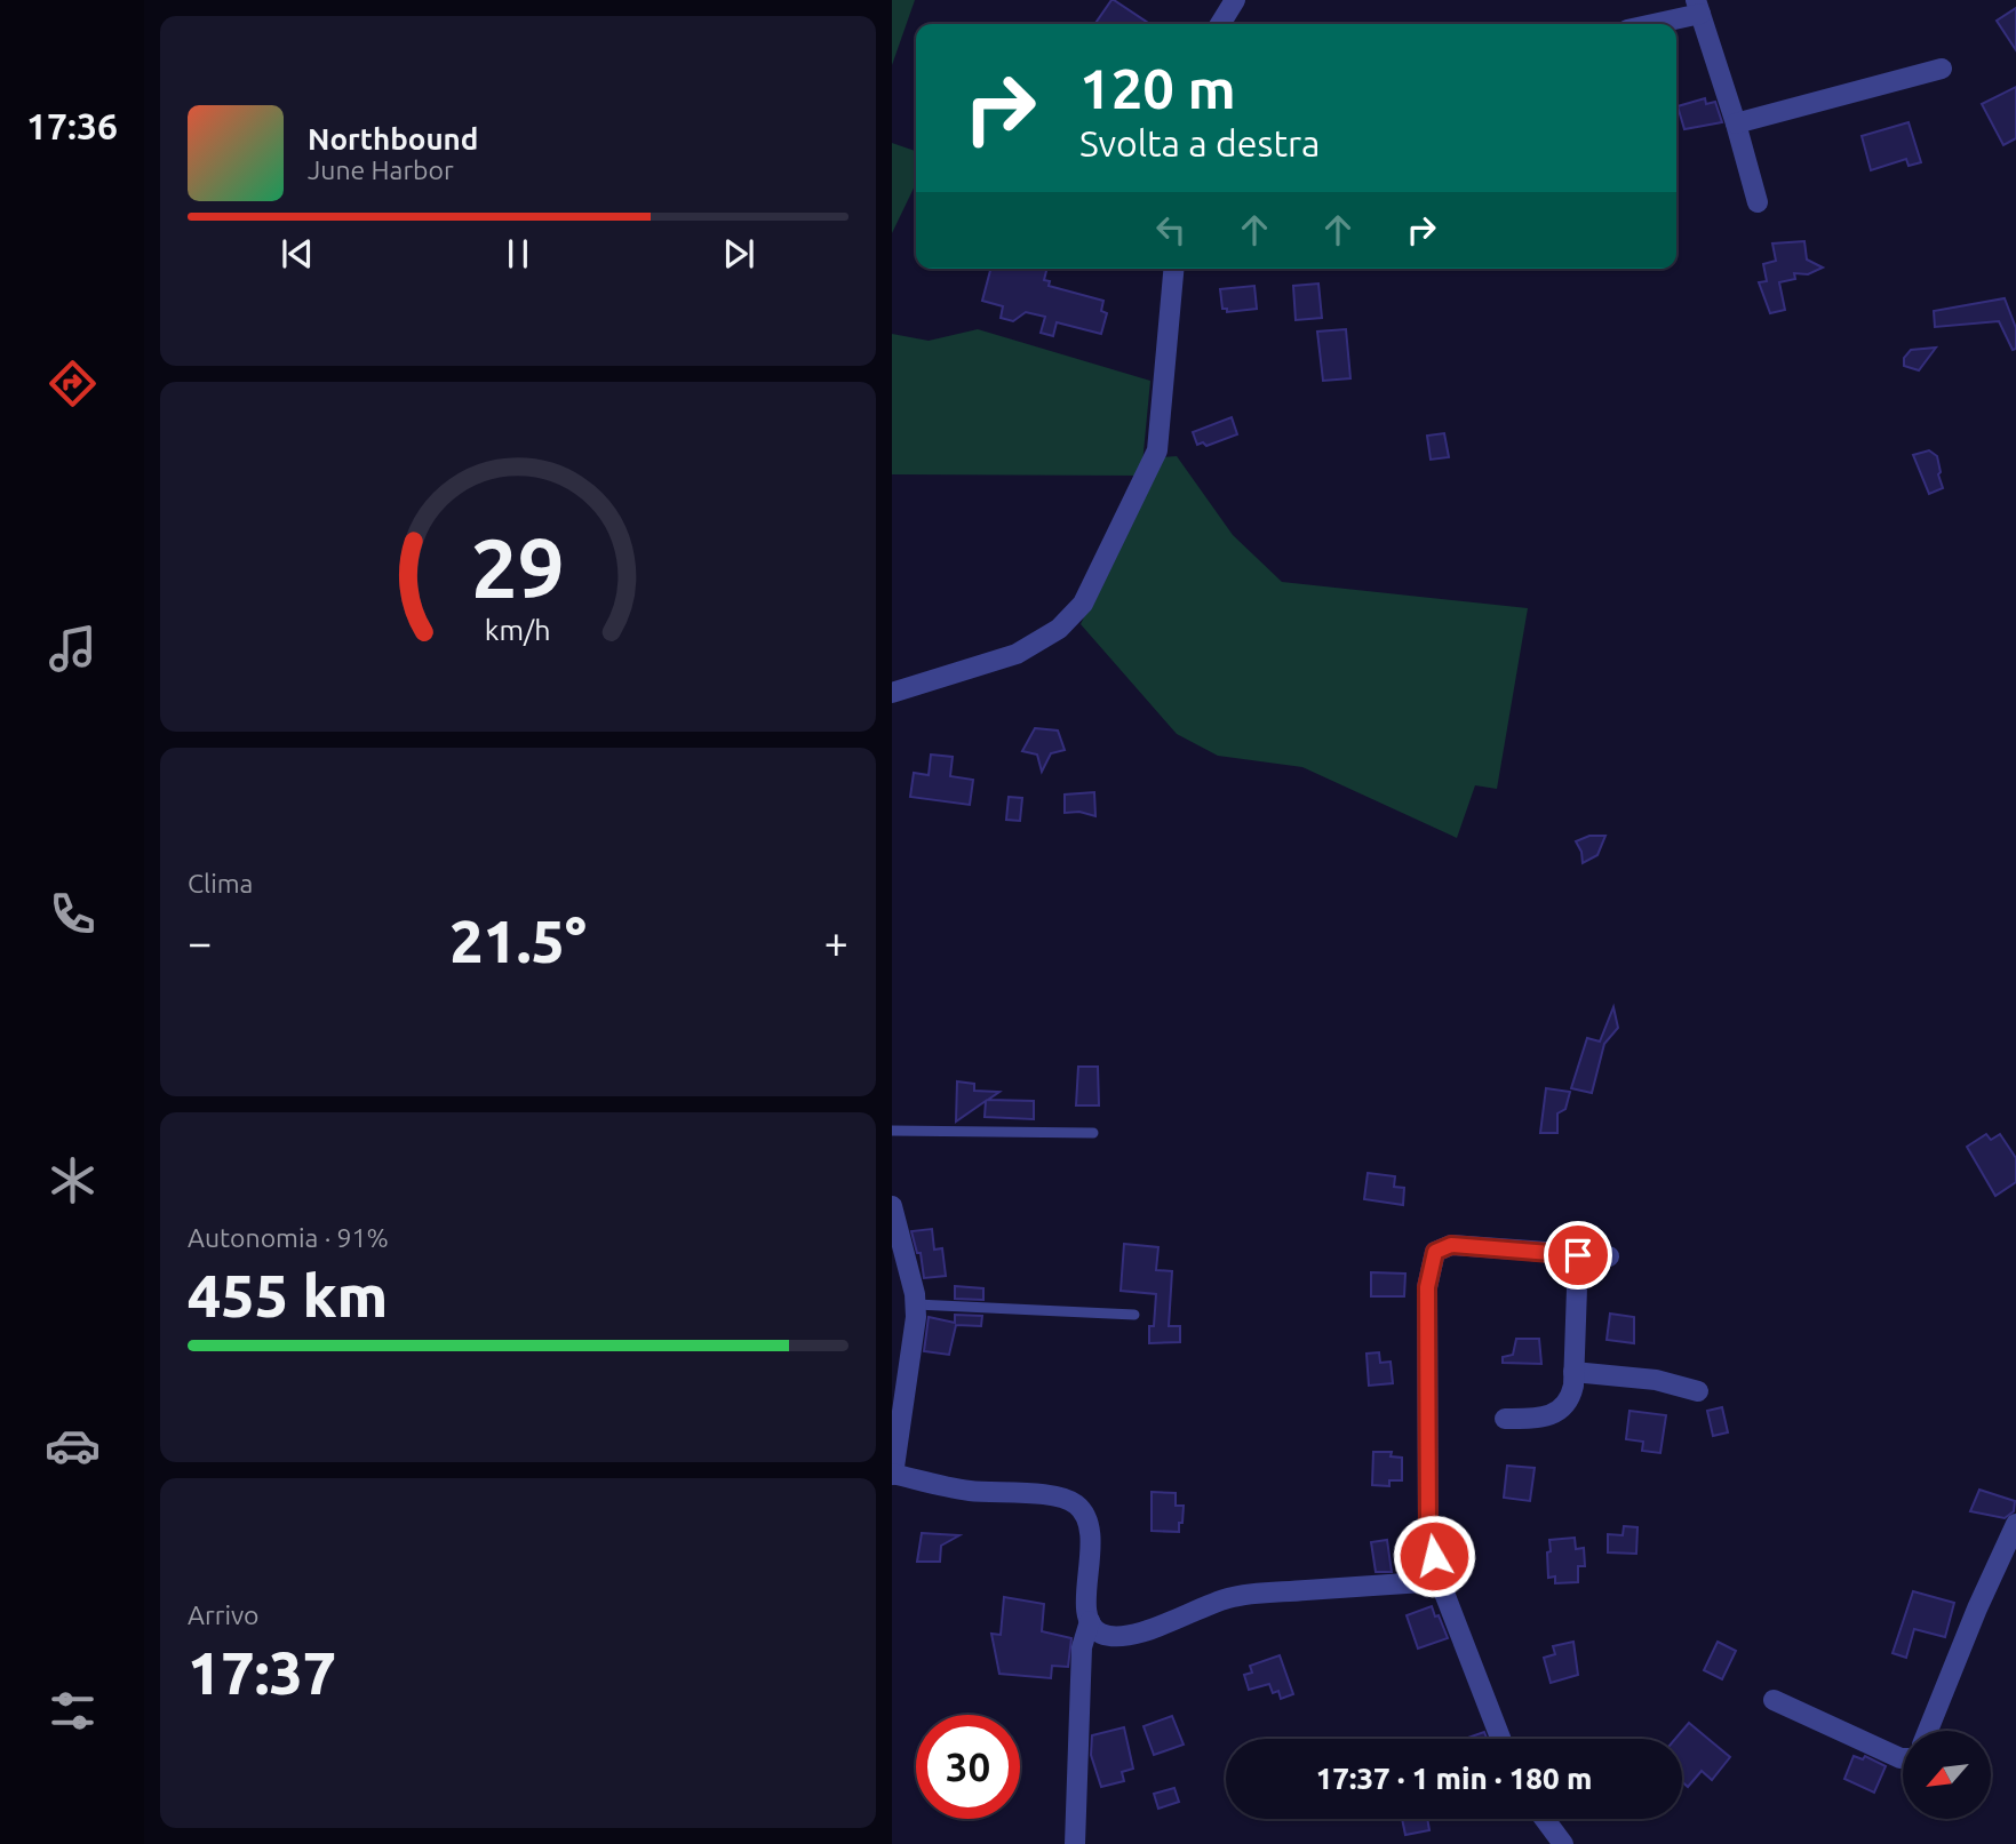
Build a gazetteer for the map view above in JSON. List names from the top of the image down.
{
  "north": "bottom left",
  "page": {
    "tabs": "17:36",
    "turn": ["120 m", "Svolta a destra"],
    "song": ["Northbound", "June Harbor"],
    "tile": [
      "Clima",
      ["Autonomia · 91%", "455 km"],
      ["Arrivo", "17:37"]
    ],
    "heat": ["−", "21.5°", "+"],
    "limit": "30",
    "trip": "17:37 · 1 min · 180 m",
    "gauge": ["29", "km/h"]
  }
}
